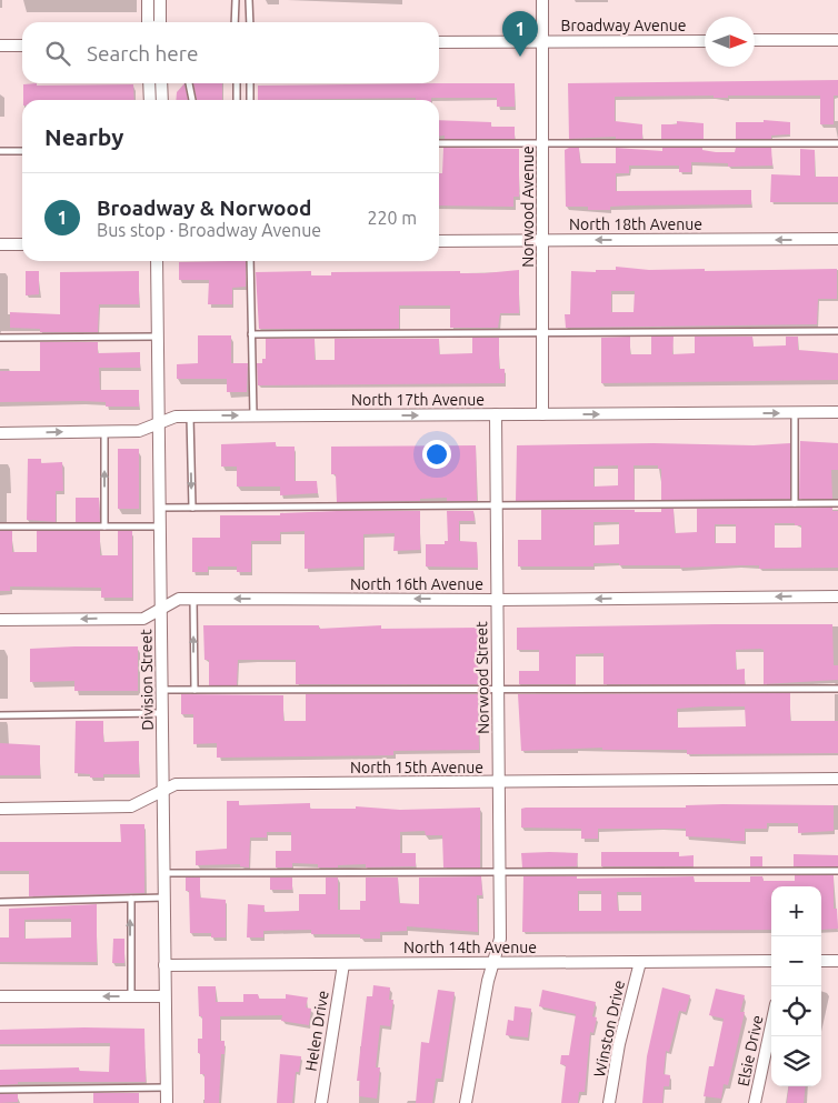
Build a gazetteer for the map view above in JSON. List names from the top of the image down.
{
  "streets": {
    "street": [
      "Broadway Avenue",
      "Norwood Avenue",
      "North 18th Avenue",
      "North 17th Avenue",
      "North 16th Avenue",
      "Norwood Street",
      "Division Street",
      "North 15th Avenue",
      "North 14th Avenue",
      "Winston Drive",
      "Helen Drive",
      "Elsie Drive"
    ]
  },
  "crossings": [
    ["Broadway Avenue", "Norwood Avenue"],
    ["Norwood Avenue", "North 18th Avenue"],
    ["Norwood Avenue", "North 17th Avenue"],
    ["North 17th Avenue", "Norwood Street"],
    ["North 17th Avenue", "Division Street"],
    ["North 16th Avenue", "Norwood Street"],
    ["North 16th Avenue", "Division Street"],
    ["Norwood Street", "North 15th Avenue"],
    ["Norwood Street", "North 14th Avenue"],
    ["Division Street", "North 15th Avenue"],
    ["Division Street", "North 14th Avenue"],
    ["North 14th Avenue", "Winston Drive"],
    ["North 14th Avenue", "Helen Drive"]
  ],
  "one_way": ["North 18th Avenue", "North 17th Avenue", "North 16th Avenue"],
  "north": "right",
  "page": {
    "pins": "1",
    "search": "Search here",
    "heading": "Nearby",
    "list": [
      {
        "mark": "1",
        "name": "Broadway & Norwood",
        "note": "Bus stop · Broadway Avenue",
        "value": "220 m"
      }
    ],
    "map_buttons": ["+", "−"]
  }
}
